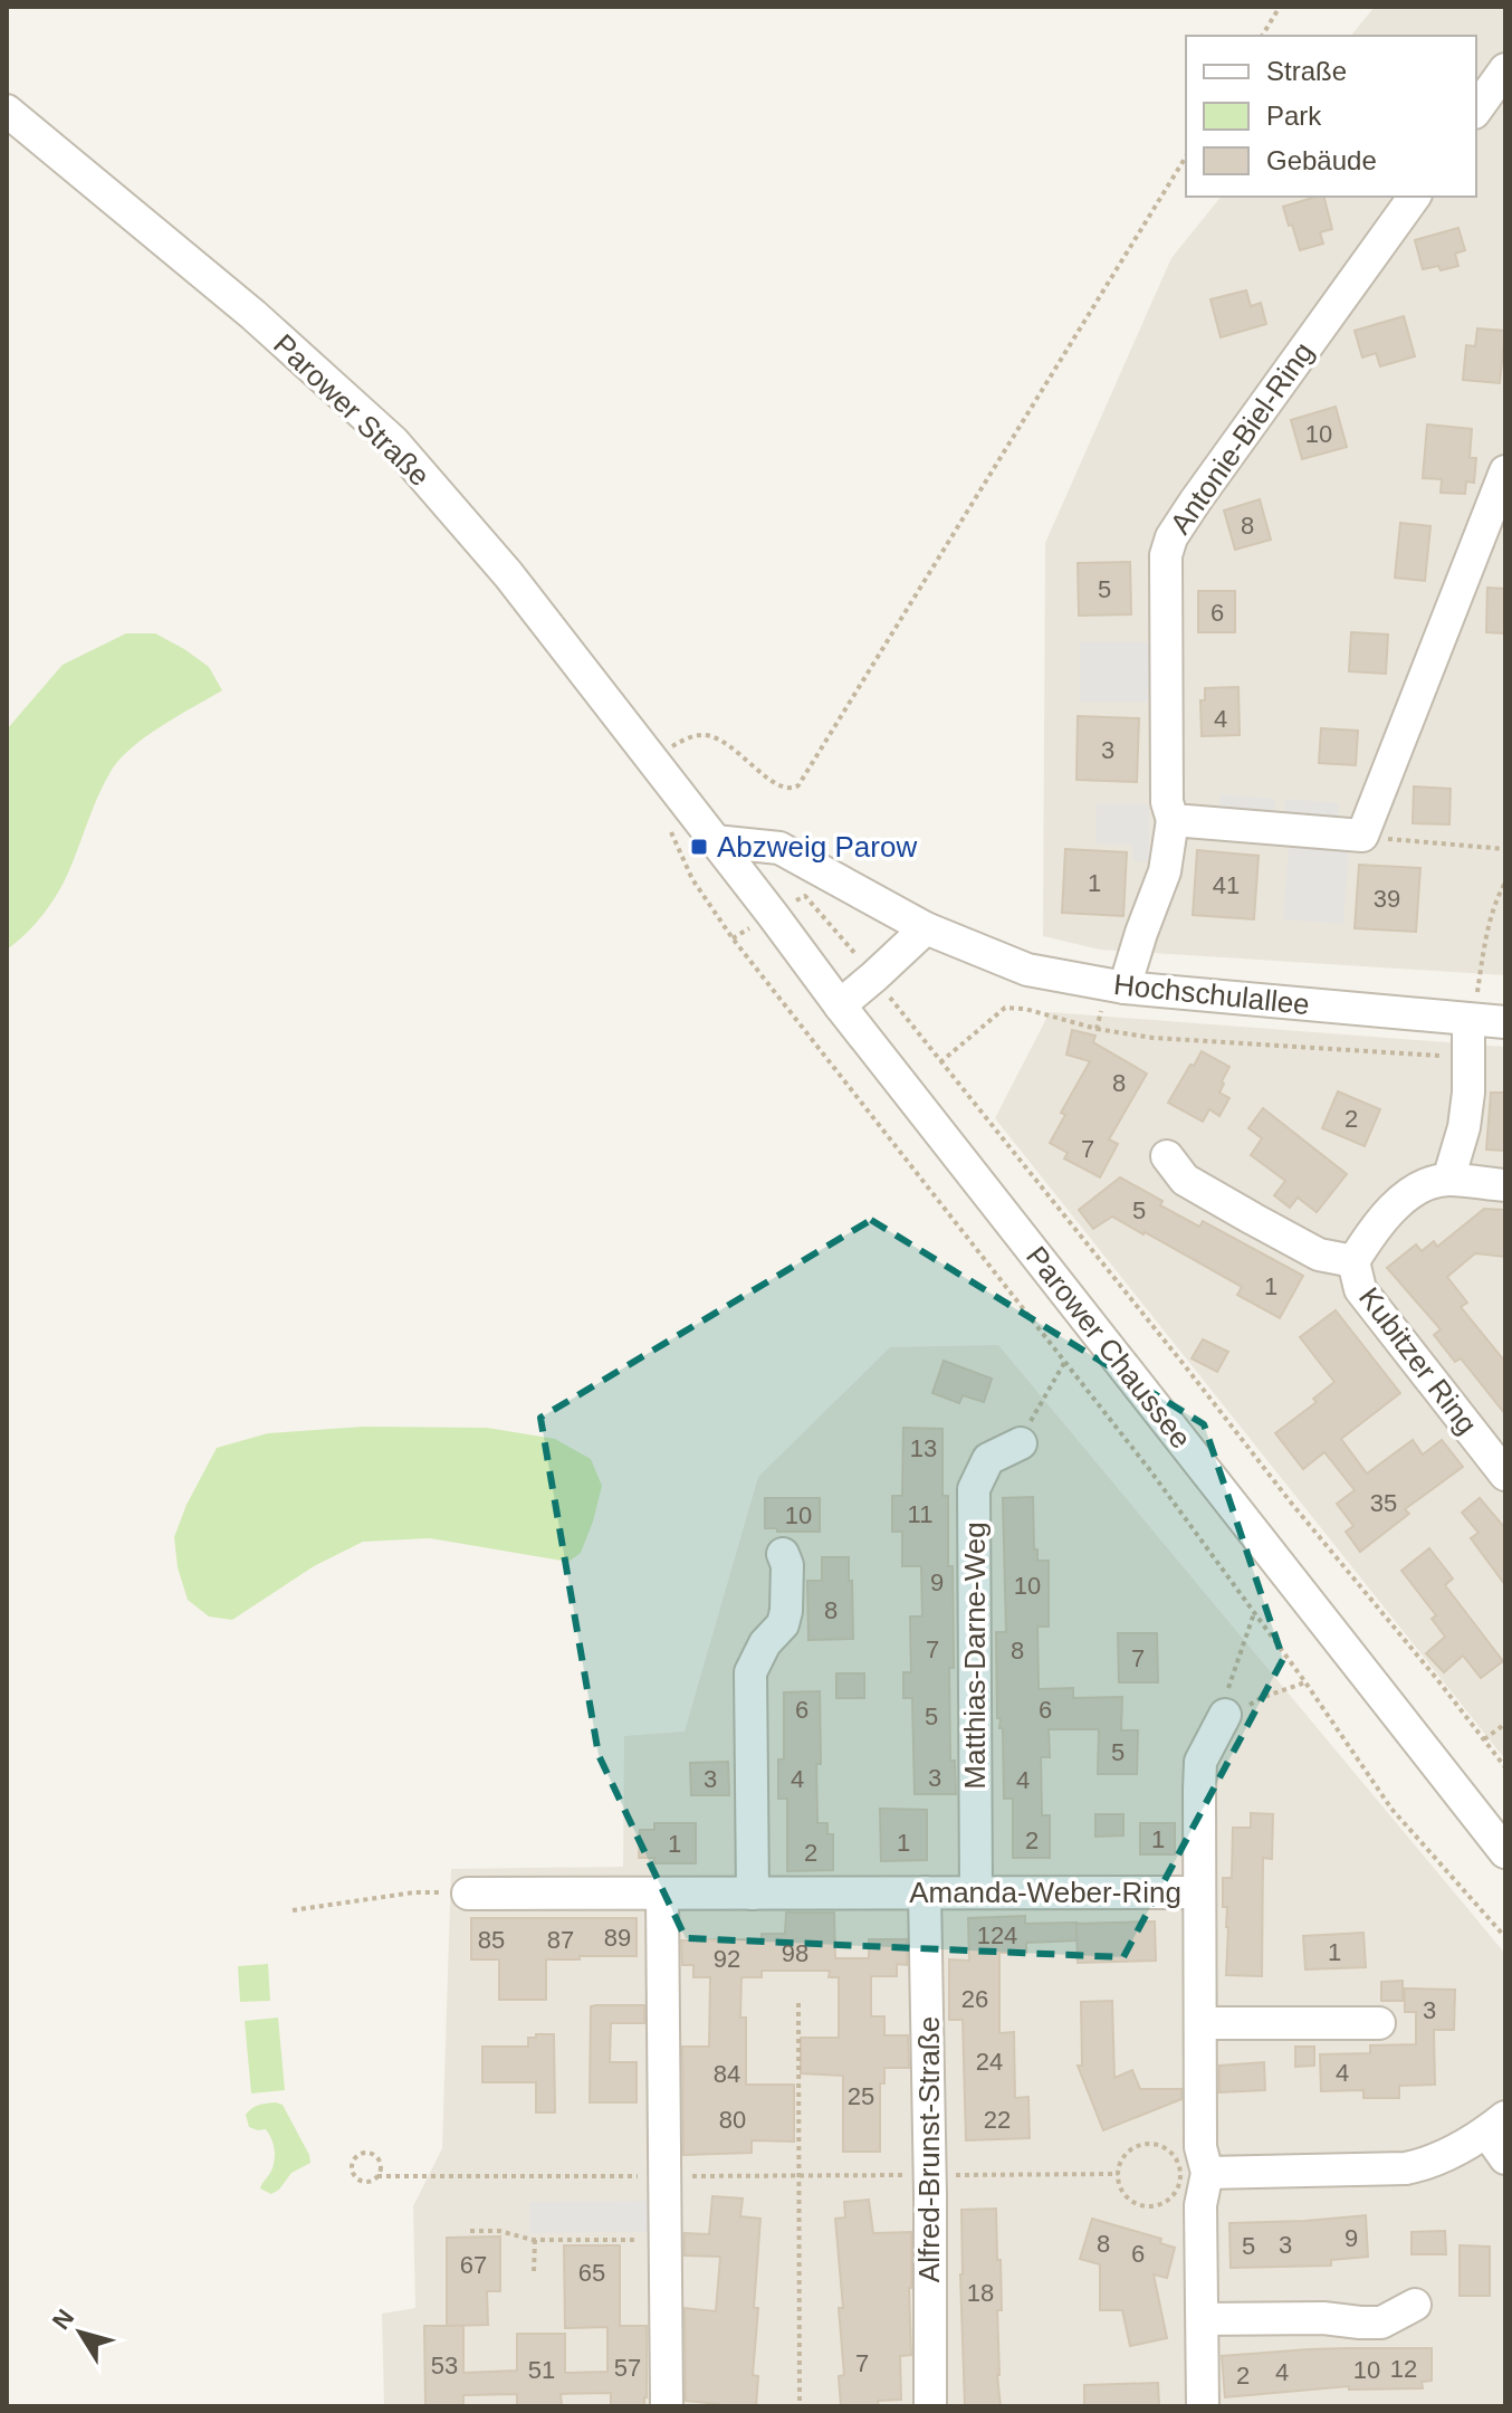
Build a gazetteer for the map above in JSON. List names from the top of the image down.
{
  "streets": {
    "street": [
      "Parower Straße",
      "Antonie-Biel-Ring",
      "Hochschulallee",
      "Parower Chaussee",
      "Kubitzer Ring",
      "Matthias-Darne-Weg",
      "Amanda-Weber-Ring",
      "Alfred-Brunst-Straße"
    ]
  },
  "crossings": [
    ["Parower Straße", "Hochschulallee"],
    ["Parower Straße", "Parower Chaussee"],
    ["Antonie-Biel-Ring", "Hochschulallee"],
    ["Hochschulallee", "Parower Chaussee"],
    ["Matthias-Darne-Weg", "Amanda-Weber-Ring"],
    ["Amanda-Weber-Ring", "Alfred-Brunst-Straße"]
  ],
  "places": {
    "transit": ["Abzweig Parow"]
  },
  "house_numbers": [
    "10",
    "8",
    "5",
    "6",
    "4",
    "3",
    "1",
    "41",
    "39",
    "8",
    "2",
    "7",
    "5",
    "1",
    "13",
    "35",
    "11",
    "10",
    "9",
    "10",
    "8",
    "7",
    "8",
    "7",
    "6",
    "6",
    "5",
    "5",
    "3",
    "3",
    "4",
    "4",
    "1",
    "2",
    "1",
    "1",
    "2",
    "124",
    "89",
    "85",
    "87",
    "1",
    "98",
    "92",
    "26",
    "3",
    "24",
    "4",
    "84",
    "25",
    "80",
    "22",
    "9",
    "8",
    "3",
    "5",
    "6",
    "67",
    "65",
    "18",
    "7",
    "53",
    "57",
    "12",
    "51",
    "10",
    "4",
    "2"
  ],
  "legend": ["Straße", "Park", "Gebäude"],
  "north": "top left"
}
